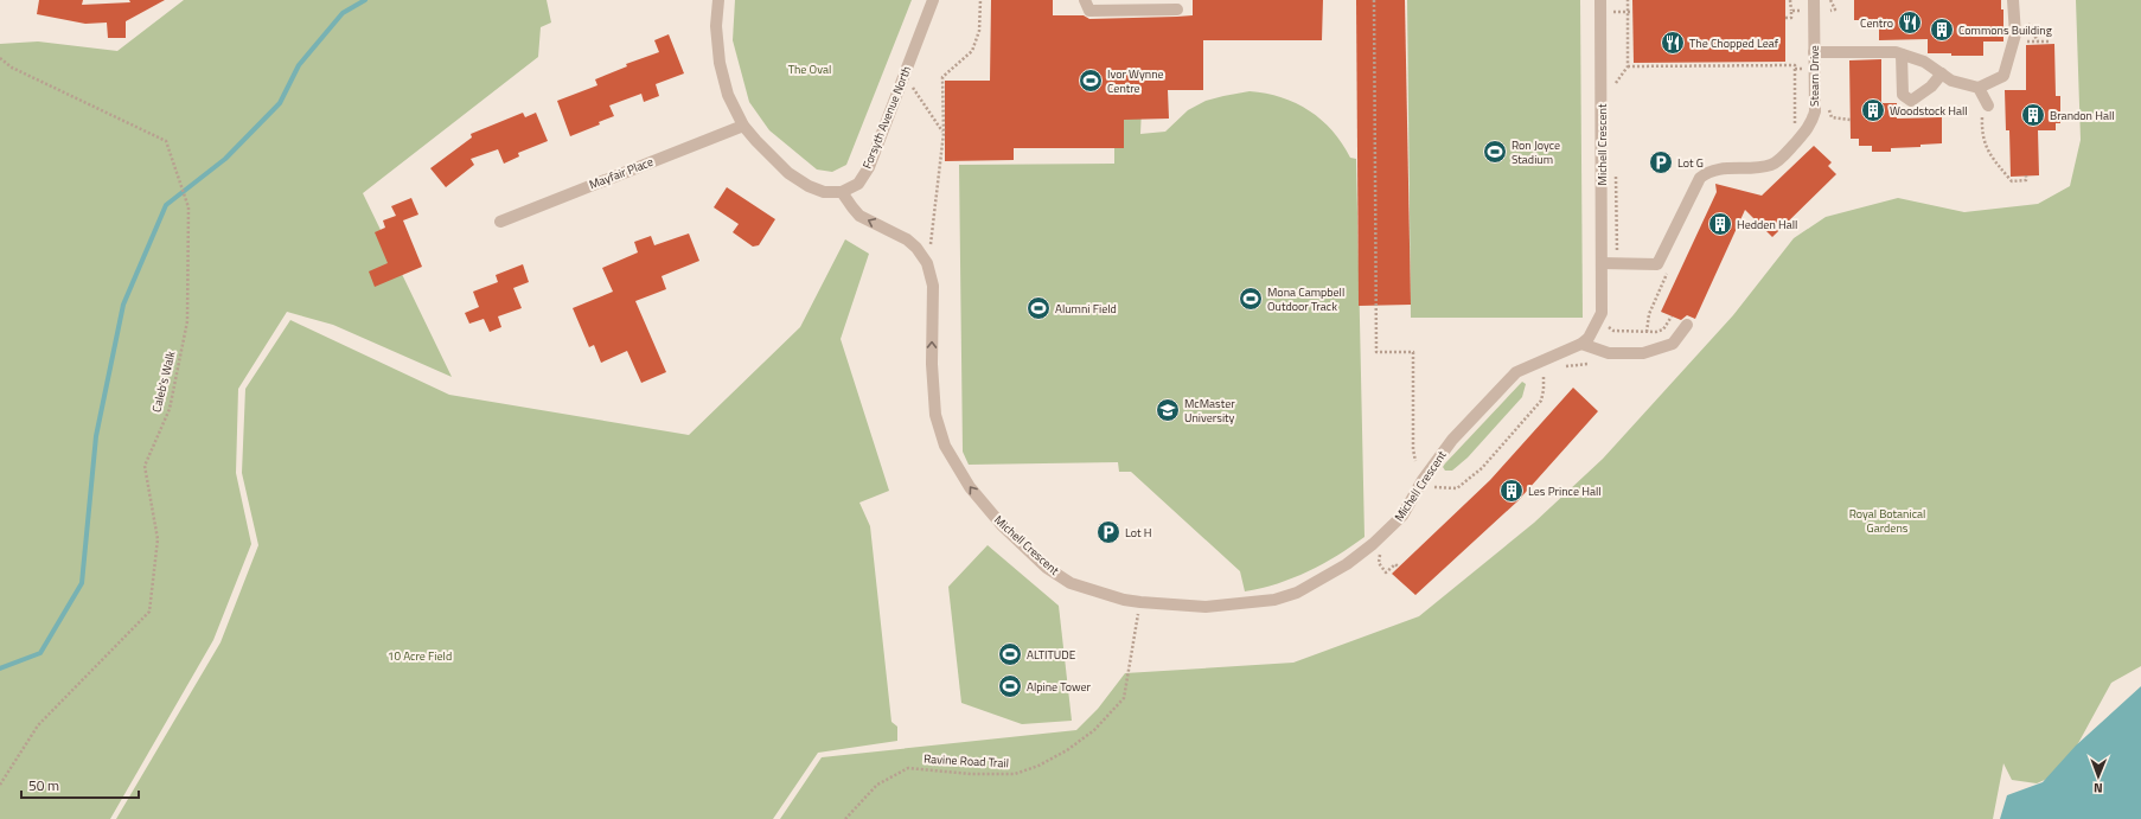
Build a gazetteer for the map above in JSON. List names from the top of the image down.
{
  "streets": {
    "street": [
      "Stearn Drive",
      "Forsyth Avenue North",
      "Michell Crescent",
      "Mayfair Place"
    ],
    "path": ["Caleb's Walk", "Ravine Road Trail"]
  },
  "crossings": [
    ["Forsyth Avenue North", "Michell Crescent"],
    ["Michell Crescent", "Ravine Road Trail"]
  ],
  "parks": ["The Oval", "Royal Botanical Gardens", "10 Acre Field"],
  "places": {
    "restaurant": ["Centro", "The Chopped Leaf"],
    "building": [
      "Commons Building",
      "Woodstock Hall",
      "Brandon Hall",
      "Hedden Hall",
      "Les Prince Hall"
    ],
    "sports": [
      "Ivor Wynne Centre",
      "Ron Joyce Stadium",
      "Mona Campbell Outdoor Track",
      "Alumni Field",
      "ALTITUDE",
      "Alpine Tower"
    ],
    "parking": ["Lot G", "Lot H"],
    "school or university": ["McMaster University"]
  },
  "scale_bar": "50 m",
  "north": "bottom"
}
